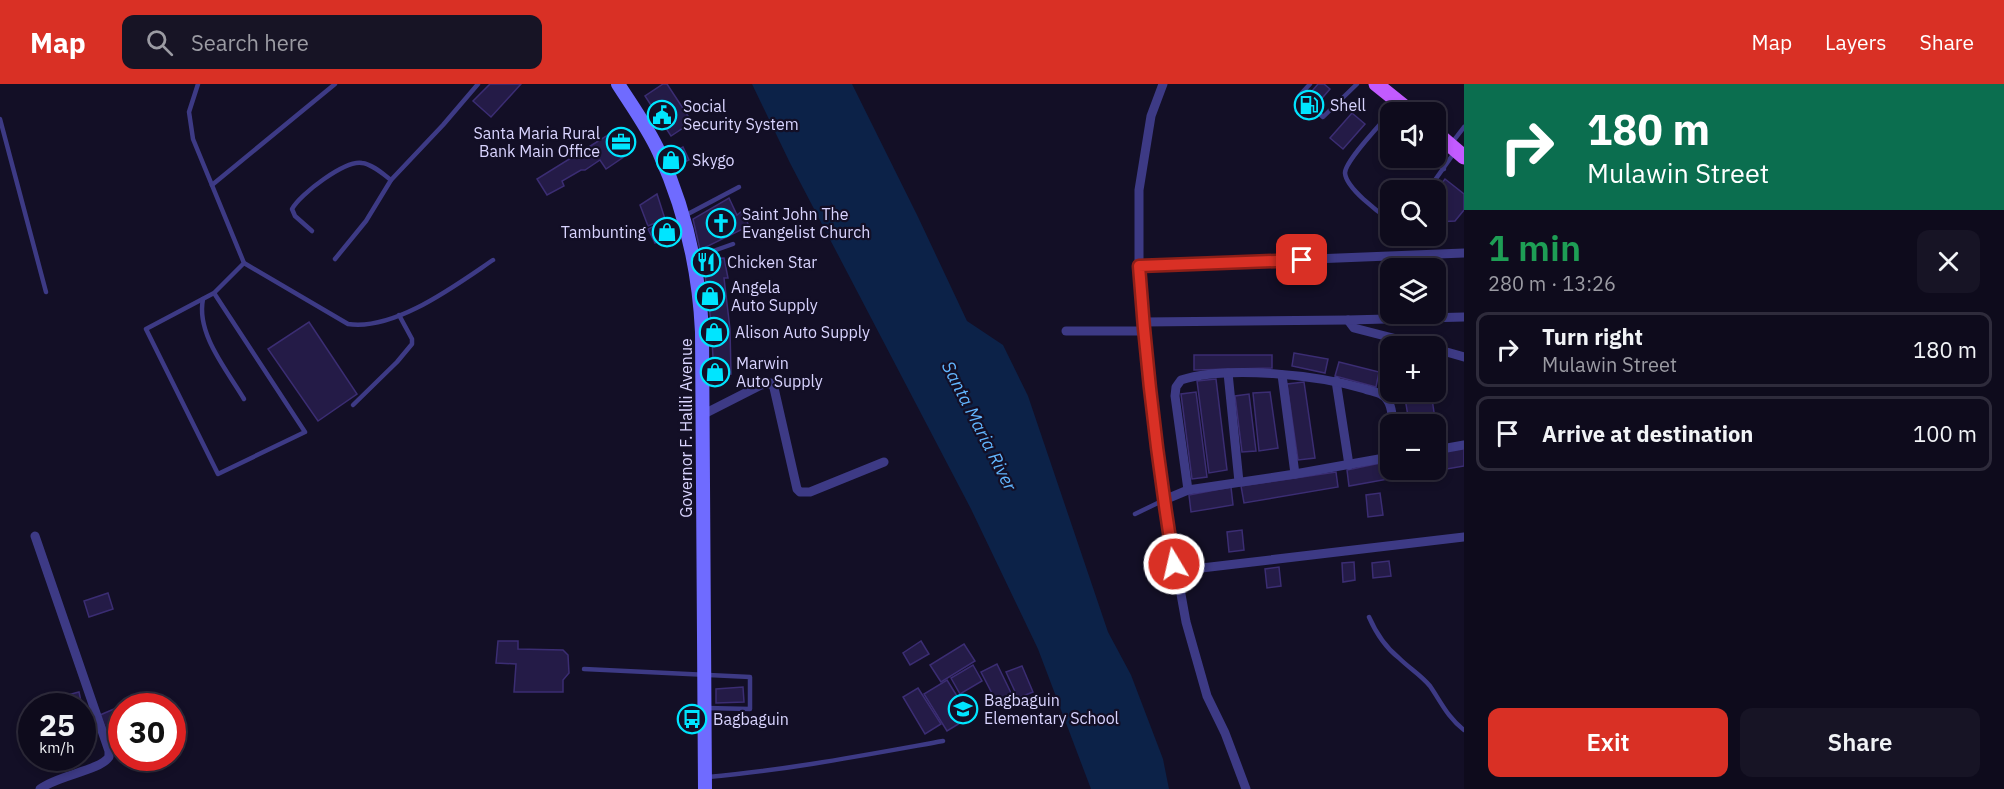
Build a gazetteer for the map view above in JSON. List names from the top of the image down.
{
  "streets": {
    "main road": ["Governor F. Halili Avenue"]
  },
  "water": ["Santa Maria River"],
  "places": {
    "fuel station": ["Shell"],
    "public building": ["Social Security System"],
    "office": ["Santa Maria Rural Bank Main Office"],
    "shop": [
      "Skygo",
      "Tambunting",
      "Angela Auto Supply",
      "Alison Auto Supply",
      "Marwin Auto Supply"
    ],
    "church": ["Saint John The Evangelist Church"],
    "restaurant": ["Chicken Star"],
    "school or university": ["Bagbaguin Elementary School"],
    "bus stop": ["Bagbaguin"]
  },
  "page": {
    "header": "Map",
    "search": "Search here",
    "nav": ["Map", "Layers", "Share"],
    "turn": ["180 m", "Mulawin Street"],
    "map_buttons": ["+", "−"],
    "heading": ["1 min", "280 m · 13:26"],
    "list": [
      {
        "name": "Turn right",
        "note": "Mulawin Street",
        "value": "180 m"
      },
      {
        "name": "Arrive at destination",
        "value": "100 m"
      }
    ],
    "speed": "25 km/h",
    "limit": "30",
    "buttons": ["Exit", "Share"]
  }
}
